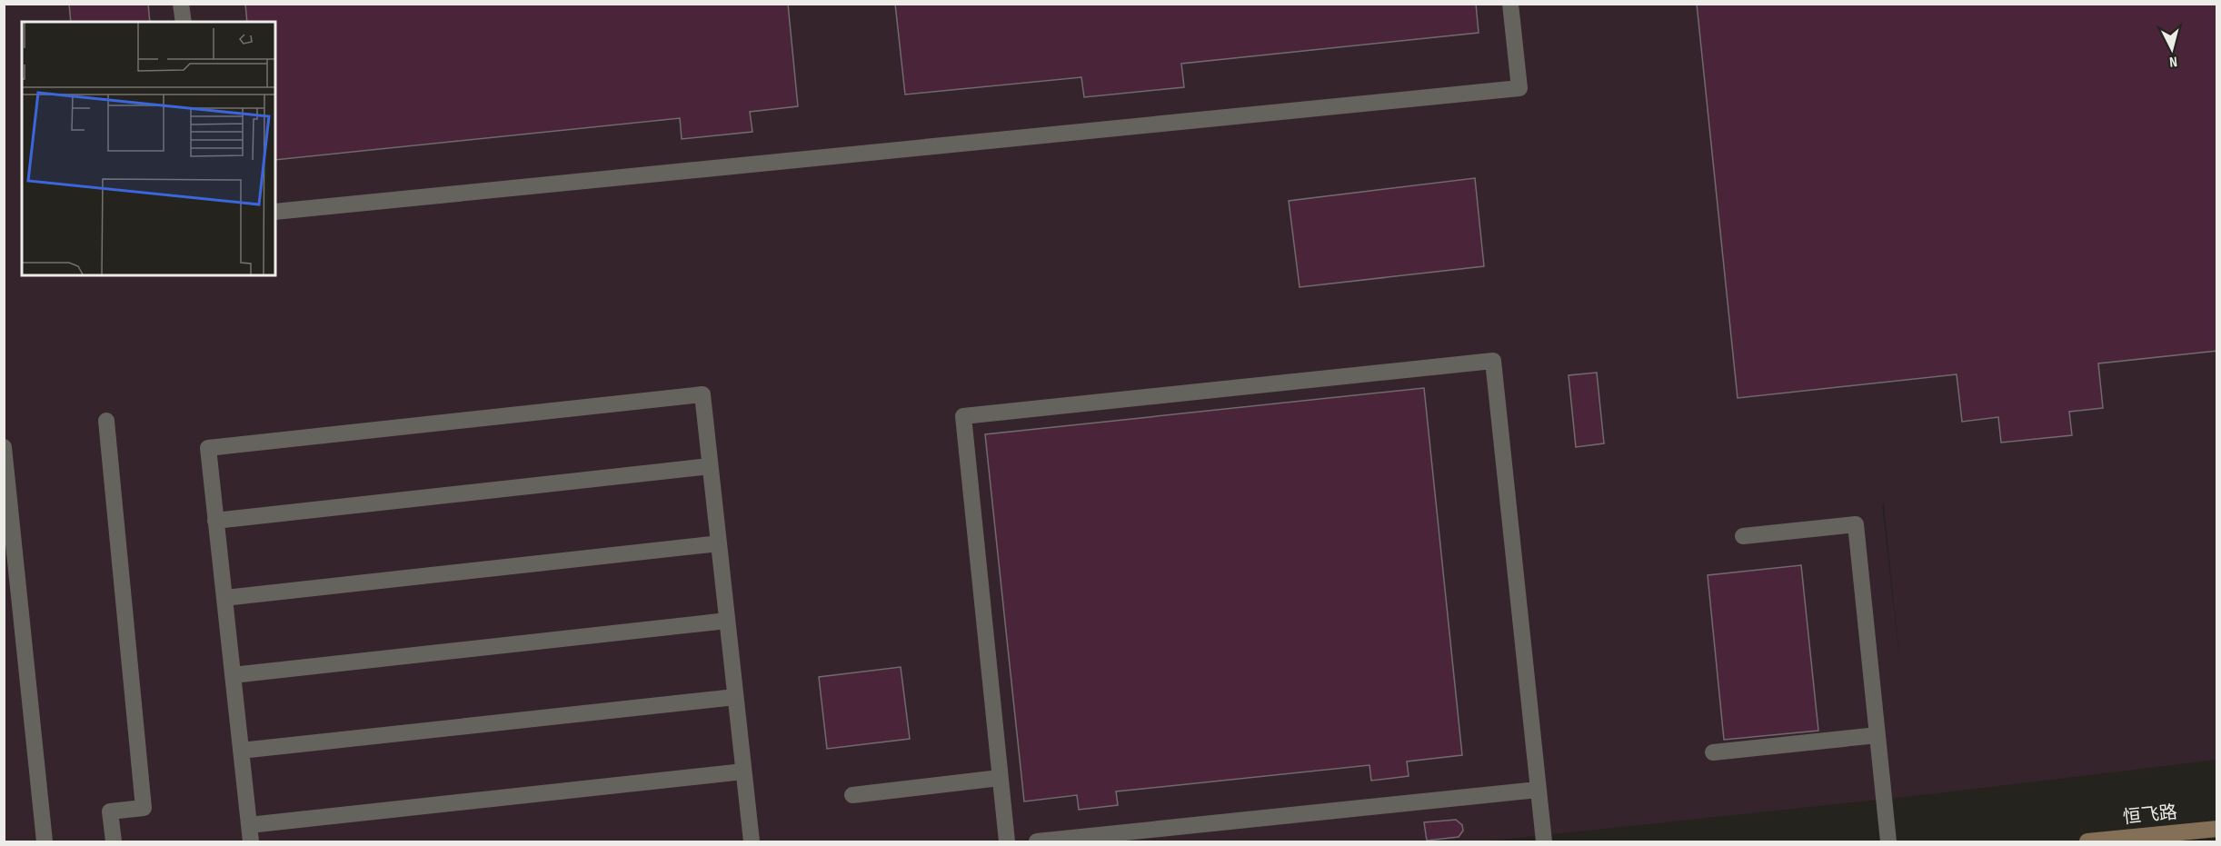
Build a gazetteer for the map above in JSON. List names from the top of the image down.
{
  "streets": {
    "main road": ["恒飞路"]
  },
  "north": "bottom"
}
